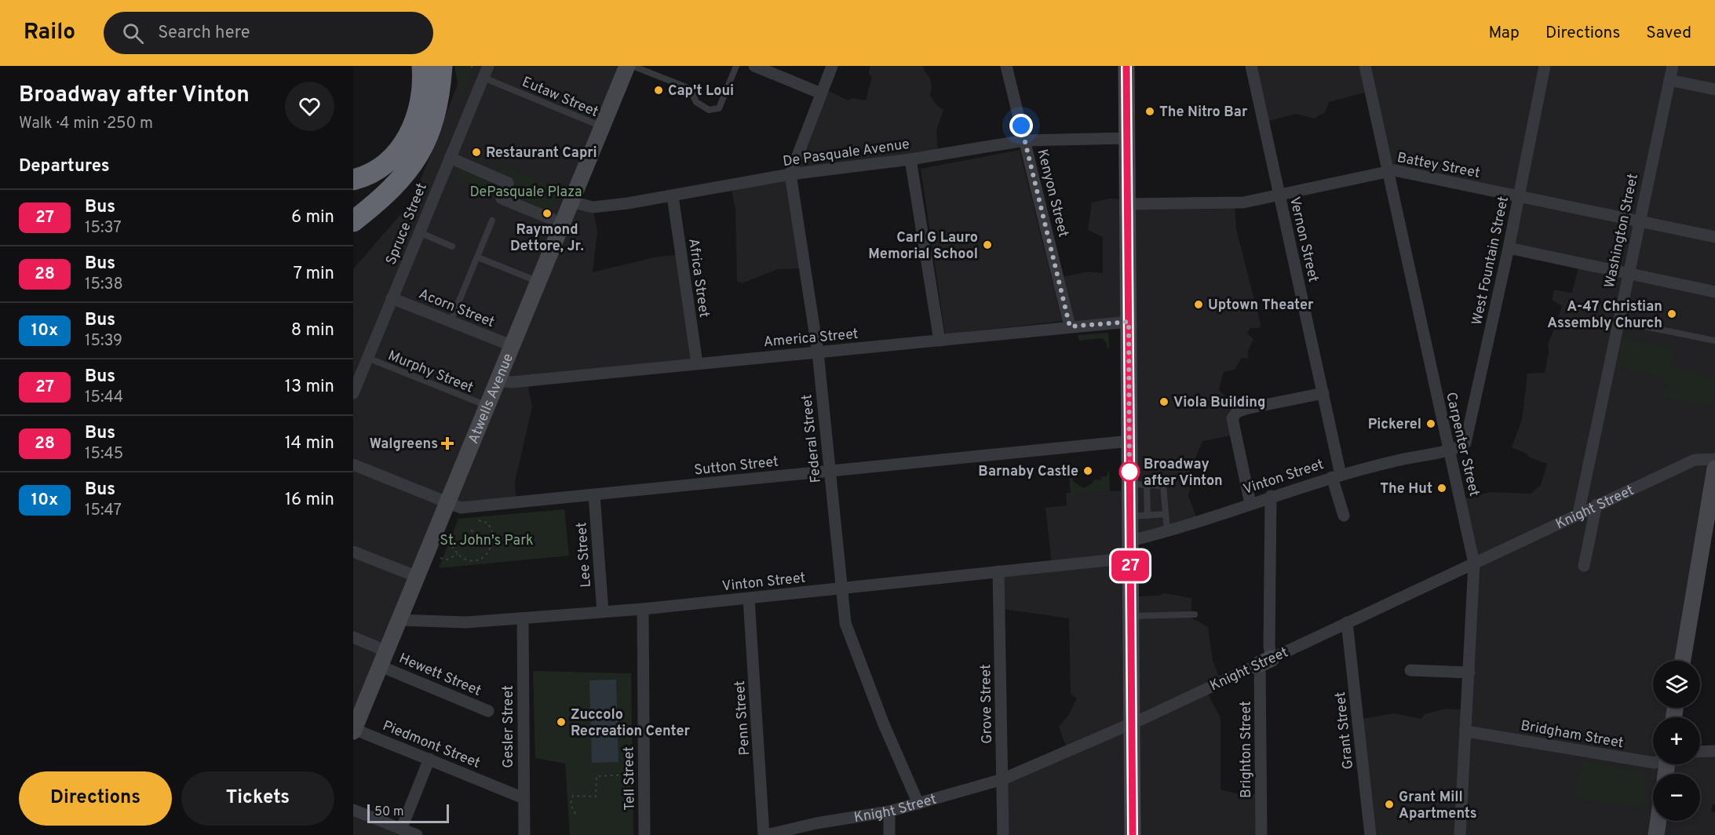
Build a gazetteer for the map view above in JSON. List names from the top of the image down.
{
  "streets": {
    "main road": ["Atwells Avenue"],
    "street": [
      "De Pasquale Avenue",
      "Battey Street",
      "Kenyon Street",
      "Spruce Street",
      "Washington Street",
      "Vernon Street",
      "West Fountain Street",
      "Africa Street",
      "Acorn Street",
      "America Street",
      "Federal Street",
      "Carpenter Street",
      "Sutton Street",
      "Vinton Street",
      "Knight Street",
      "Lee Street",
      "Hewett Street",
      "Grove Street",
      "Penn Street",
      "Gesler Street",
      "Grant Street",
      "Bridgham Street",
      "Piedmont Street",
      "Brighton Street",
      "Tell Street"
    ],
    "lane": ["Eutaw Street", "Murphy Street"]
  },
  "crossings": [
    ["Eutaw Street", "Spruce Street"],
    ["Eutaw Street", "Atwells Avenue"],
    ["De Pasquale Avenue", "Kenyon Street"],
    ["De Pasquale Avenue", "Africa Street"],
    ["De Pasquale Avenue", "Atwells Avenue"],
    ["De Pasquale Avenue", "Federal Street"],
    ["Battey Street", "Washington Street"],
    ["Battey Street", "Vernon Street"],
    ["Battey Street", "West Fountain Street"],
    ["Battey Street", "Carpenter Street"],
    ["Kenyon Street", "America Street"],
    ["Spruce Street", "Acorn Street"],
    ["Spruce Street", "Murphy Street"],
    ["Washington Street", "Knight Street"],
    ["Vernon Street", "Vinton Street"],
    ["West Fountain Street", "Carpenter Street"],
    ["West Fountain Street", "Vinton Street"],
    ["Africa Street", "America Street"],
    ["Acorn Street", "Atwells Avenue"],
    ["America Street", "Atwells Avenue"],
    ["America Street", "Federal Street"],
    ["Murphy Street", "Atwells Avenue"],
    ["Atwells Avenue", "Sutton Street"],
    ["Atwells Avenue", "Vinton Street"],
    ["Atwells Avenue", "Hewett Street"],
    ["Atwells Avenue", "Piedmont Street"],
    ["Federal Street", "Sutton Street"],
    ["Federal Street", "Vinton Street"],
    ["Federal Street", "Knight Street"],
    ["Carpenter Street", "Vinton Street"],
    ["Carpenter Street", "Knight Street"],
    ["Carpenter Street", "Bridgham Street"],
    ["Sutton Street", "Lee Street"],
    ["Vinton Street", "Lee Street"],
    ["Vinton Street", "Grove Street"],
    ["Vinton Street", "Penn Street"],
    ["Vinton Street", "Gesler Street"],
    ["Vinton Street", "Brighton Street"],
    ["Vinton Street", "Tell Street"],
    ["Knight Street", "Grove Street"],
    ["Knight Street", "Penn Street"],
    ["Knight Street", "Grant Street"],
    ["Knight Street", "Brighton Street"],
    ["Gesler Street", "Piedmont Street"]
  ],
  "parks": ["DePasquale Plaza", "St. John's Park"],
  "places": {
    "other": [
      "Cap't Loui",
      "The Nitro Bar",
      "Restaurant Capri",
      "Raymond Dettore, Jr.",
      "Carl G Lauro Memorial School",
      "Uptown Theater",
      "A-47 Christian Assembly Church",
      "Viola Building",
      "Pickerel",
      "Barnaby Castle",
      "Broadway after Vinton",
      "The Hut",
      "Zuccolo Recreation Center",
      "Grant Mill Apartments"
    ],
    "health": ["Walgreens"]
  },
  "lines": ["bus line 27"],
  "scale_bar": "50 m",
  "page": {
    "header": "Railo",
    "search": "Search here",
    "nav": ["Map", "Directions", "Saved"],
    "heading": [
      ["Broadway after Vinton", "Walk · 4 min · 250 m"],
      "Departures"
    ],
    "on_map": "27",
    "list": [
      {
        "mark": "27",
        "name": "Bus",
        "note": "15:37",
        "value": "6 min"
      },
      {
        "mark": "28",
        "name": "Bus",
        "note": "15:38",
        "value": "7 min"
      },
      {
        "mark": "10x",
        "name": "Bus",
        "note": "15:39",
        "value": "8 min"
      },
      {
        "mark": "27",
        "name": "Bus",
        "note": "15:44",
        "value": "13 min"
      },
      {
        "mark": "28",
        "name": "Bus",
        "note": "15:45",
        "value": "14 min"
      },
      {
        "mark": "10x",
        "name": "Bus",
        "note": "15:47",
        "value": "16 min"
      }
    ],
    "map_buttons": ["+", "−"],
    "buttons": ["Directions", "Tickets"],
    "scale": "50 m"
  }
}
